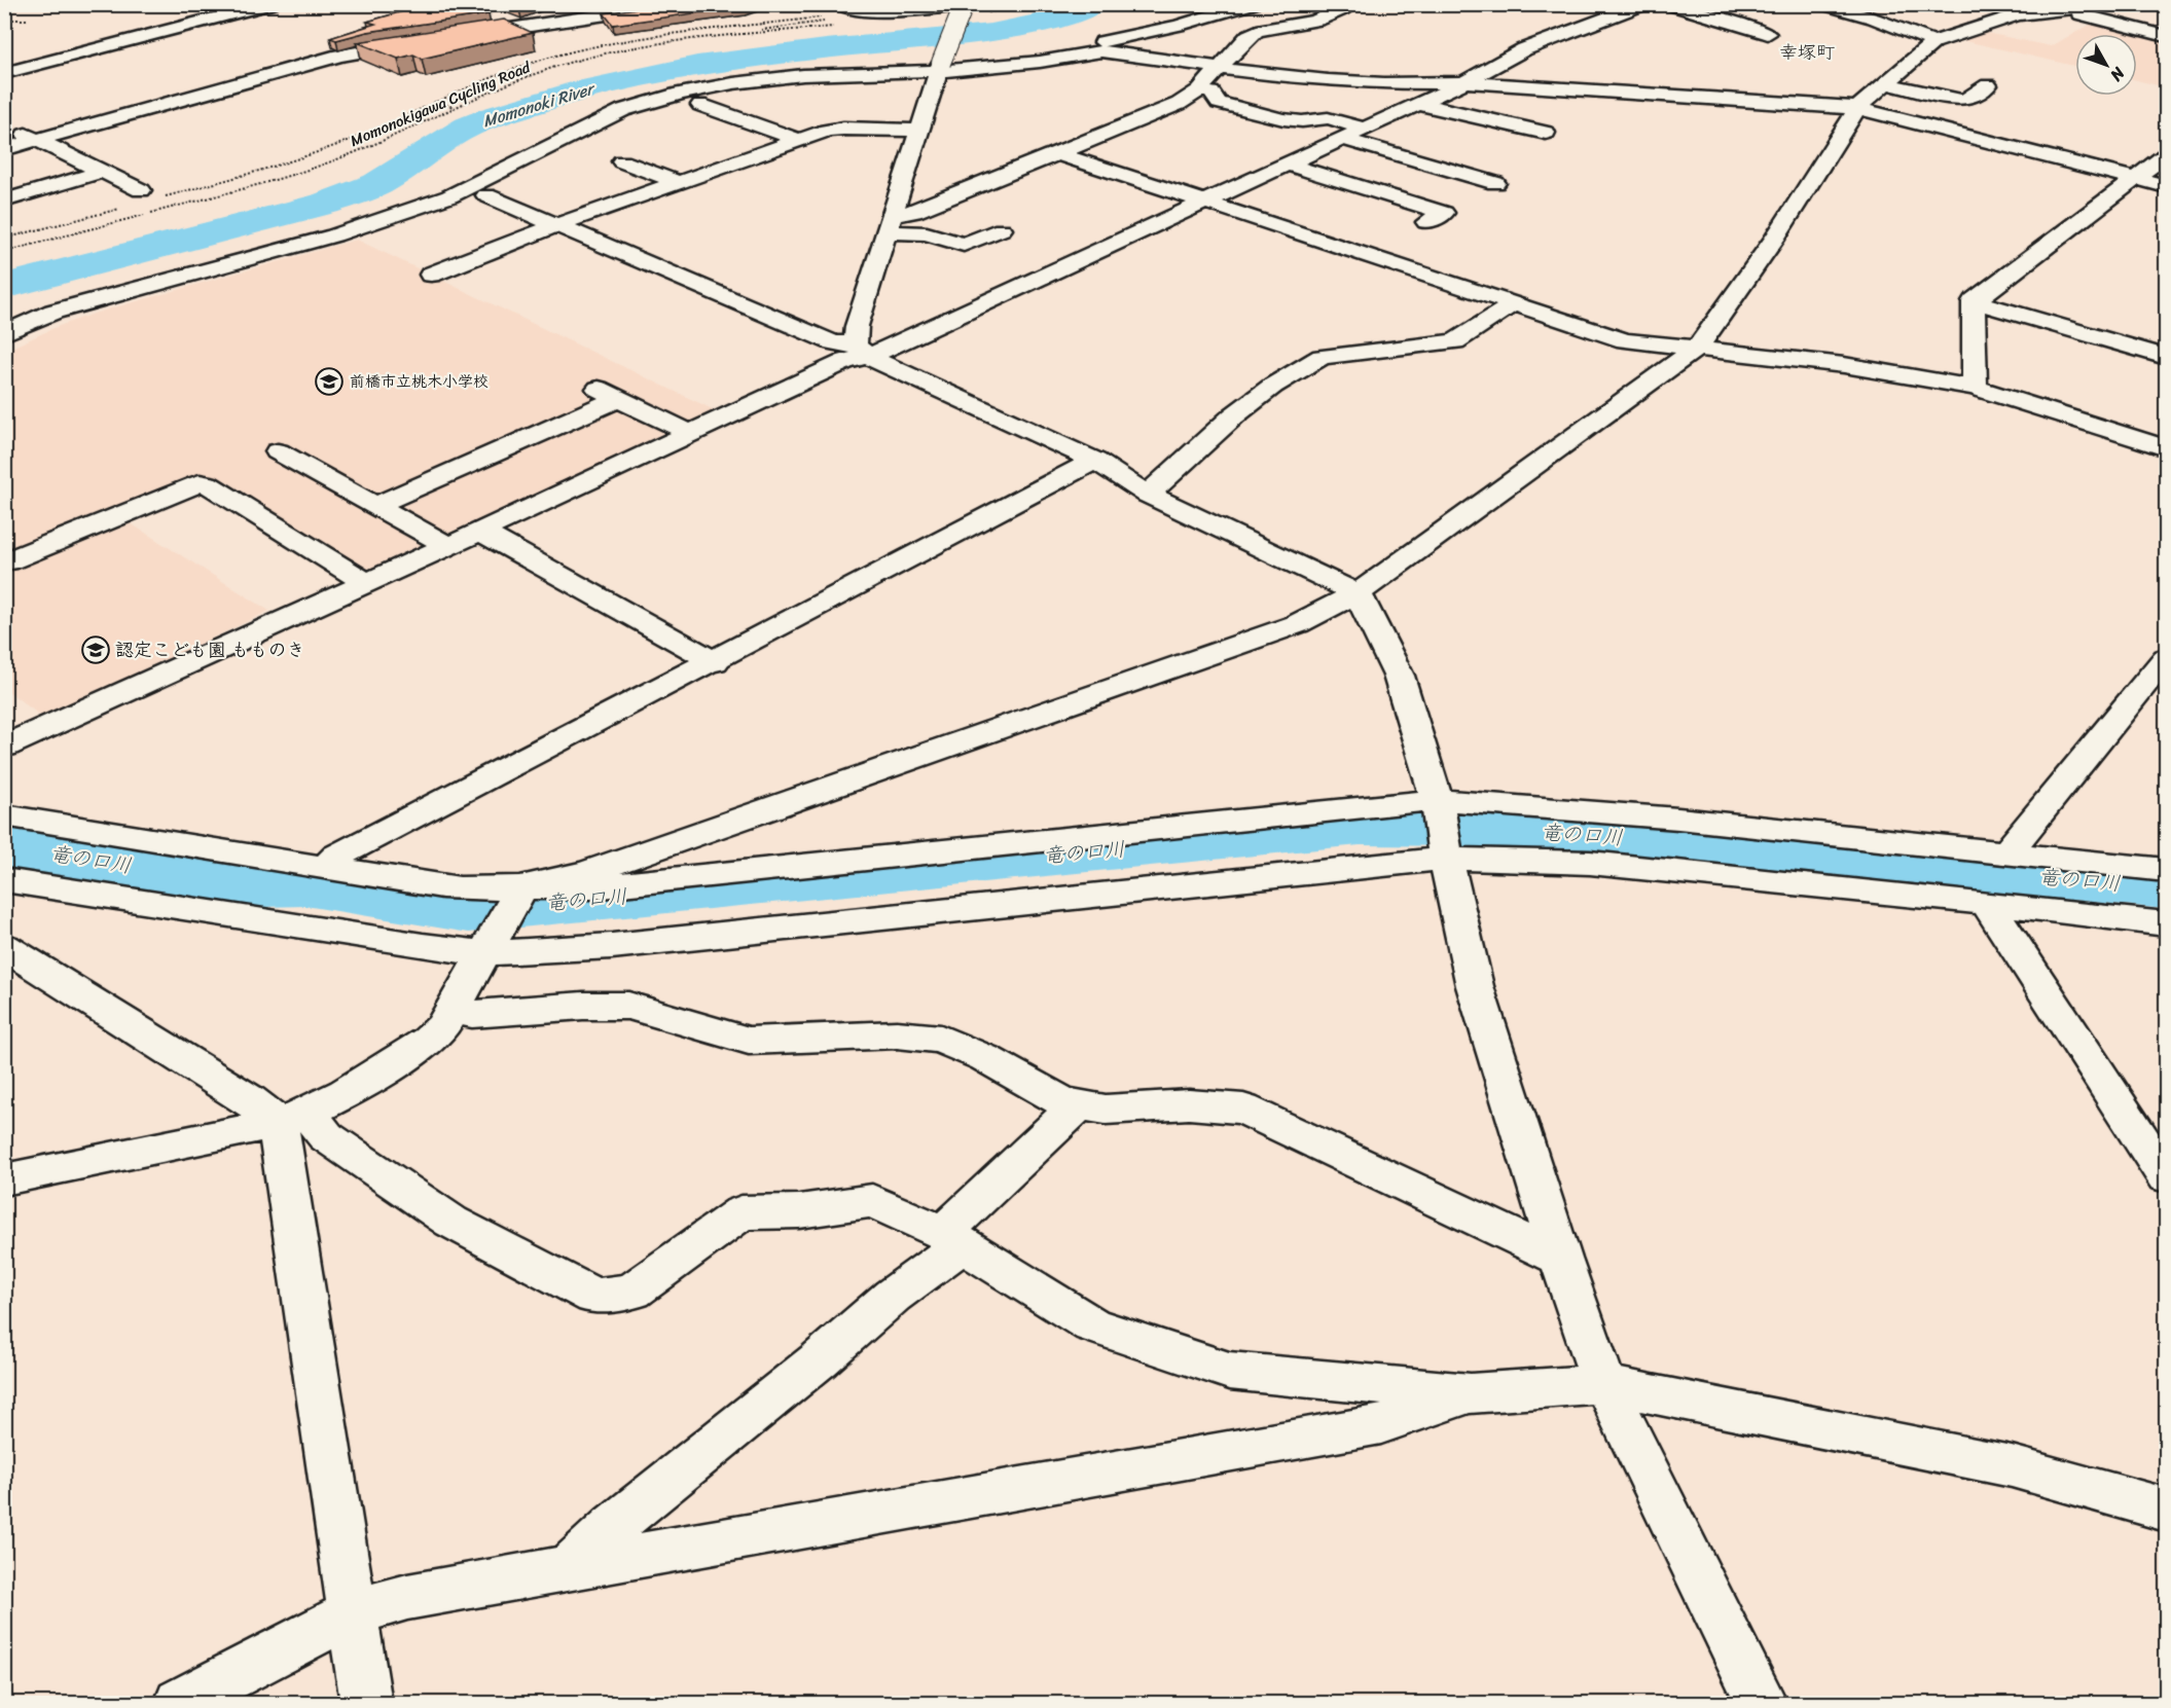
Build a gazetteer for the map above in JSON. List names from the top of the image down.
{
  "streets": {
    "path": ["Momonokigawa Cycling Road"]
  },
  "districts": ["幸塚町"],
  "water": ["Momonoki River", "竜の口川"],
  "places": {
    "school or university": ["前橋市立桃木小学校", "認定こども園 もものき"]
  },
  "north": "bottom right"
}
